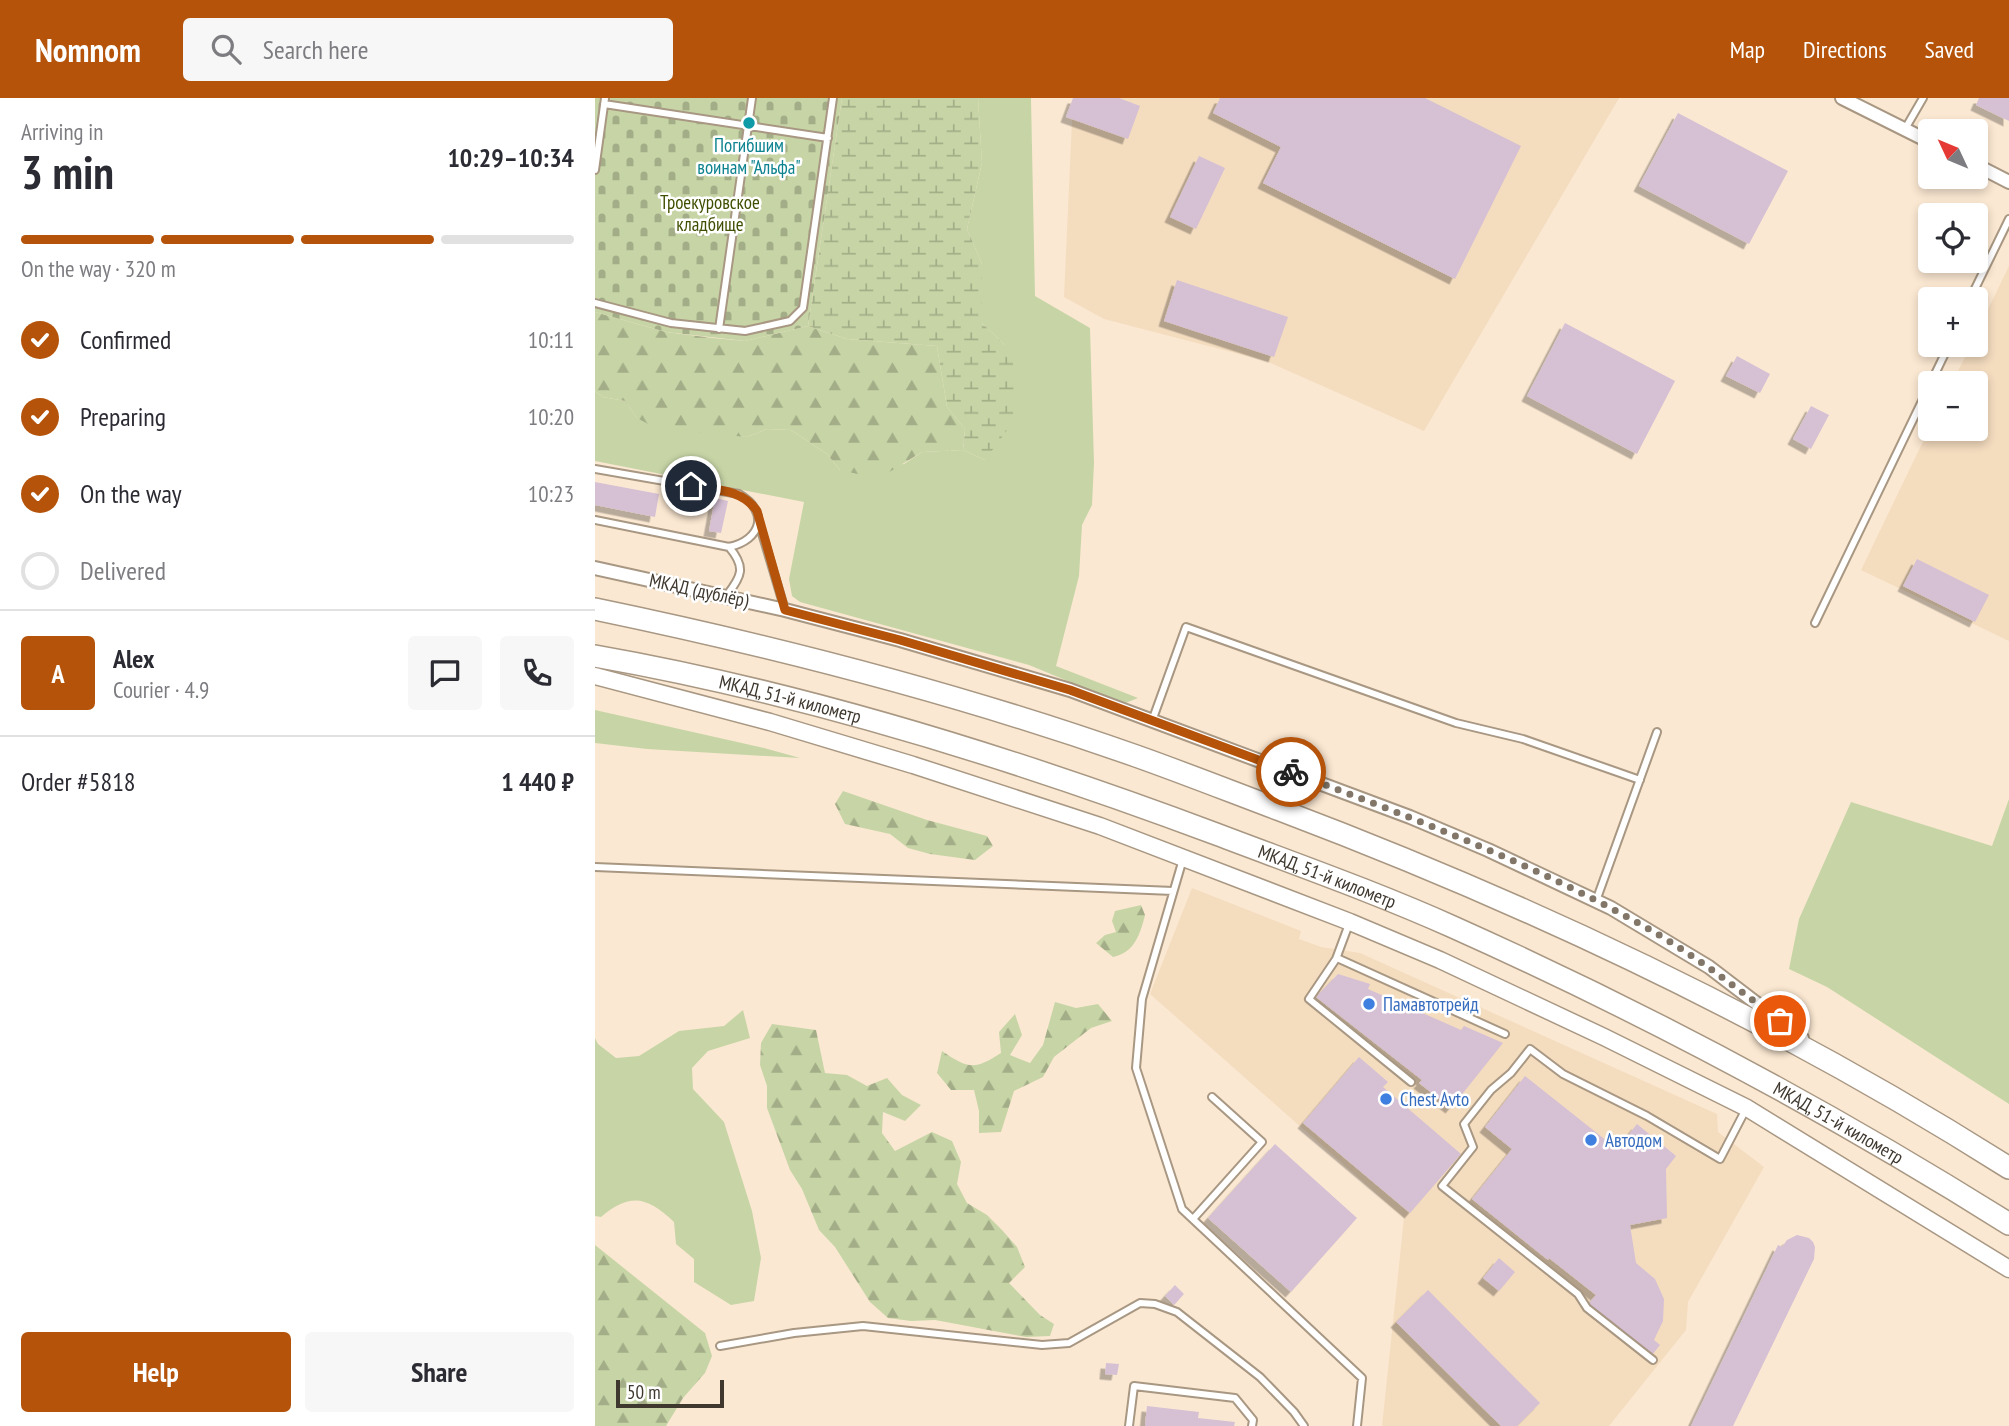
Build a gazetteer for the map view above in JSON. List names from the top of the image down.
{
  "streets": {
    "highway": ["МКАД, 51-й километр"],
    "street": ["МКАД (дублёр)"]
  },
  "parks": ["Троекуровское кладбище"],
  "places": [
    "Погибшим воинам \"Альфа\"",
    "Памавтотрейд",
    "Chest Avto",
    "Автодом"
  ],
  "scale_bar": "50 m",
  "north": "top left",
  "page": {
    "header": "Nomnom",
    "search": "Search here",
    "nav": ["Map", "Directions", "Saved"],
    "heading": ["3 min", "Arriving in", "10:29–10:34"],
    "panel": [
      "Alex",
      "Courier · 4.9",
      "Order #5818",
      "1 440 ₽"
    ],
    "map_buttons": ["+", "−"],
    "bar": "On the way · 320 m",
    "list": [
      ["Confirmed", "10:11"],
      ["Preparing", "10:20"],
      ["On the way", "10:23"],
      "Delivered"
    ],
    "round": "A",
    "buttons": ["Help", "Share"],
    "scale": "50 m"
  }
}
